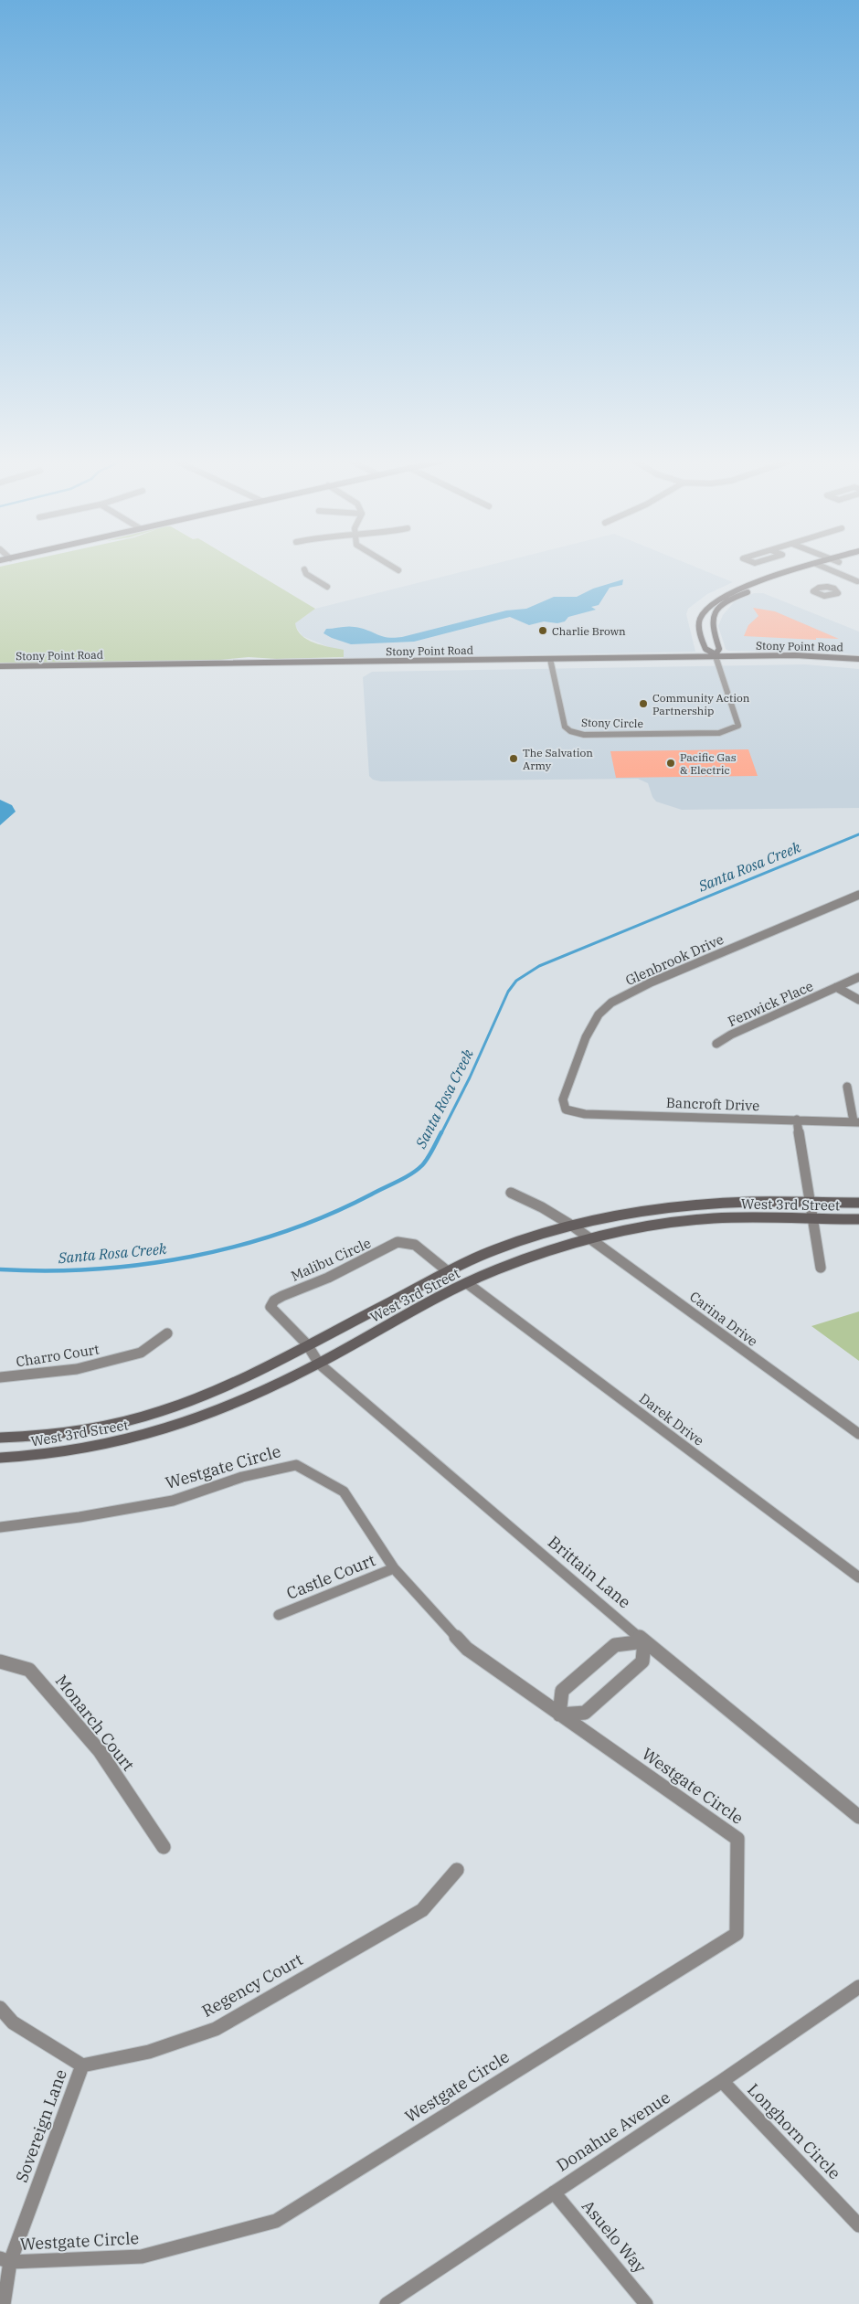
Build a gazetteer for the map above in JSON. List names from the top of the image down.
{
  "streets": {
    "main road": ["Stony Point Road", "West 3rd Street"],
    "street": [
      "Stony Circle",
      "Glenbrook Drive",
      "Fenwick Place",
      "Bancroft Drive",
      "Malibu Circle",
      "Carina Drive",
      "Charro Court",
      "Darek Drive",
      "Westgate Circle",
      "Brittain Lane",
      "Castle Court",
      "Monarch Court",
      "Regency Court",
      "Sovereign Lane",
      "Donahue Avenue",
      "Longhorn Circle",
      "Asuelo Way"
    ]
  },
  "crossings": [
    ["Stony Point Road", "Stony Circle"],
    ["Glenbrook Drive", "Bancroft Drive"],
    ["West 3rd Street", "Malibu Circle"],
    ["West 3rd Street", "Carina Drive"],
    ["West 3rd Street", "Darek Drive"],
    ["West 3rd Street", "Brittain Lane"],
    ["Malibu Circle", "Brittain Lane"],
    ["Westgate Circle", "Castle Court"],
    ["Westgate Circle", "Sovereign Lane"],
    ["Regency Court", "Sovereign Lane"],
    ["Donahue Avenue", "Longhorn Circle"],
    ["Donahue Avenue", "Asuelo Way"]
  ],
  "water": ["Santa Rosa Creek"],
  "places": [
    "Charlie Brown",
    "Community Action Partnership",
    "The Salvation Army",
    "Pacific Gas & Electric"
  ]
}
